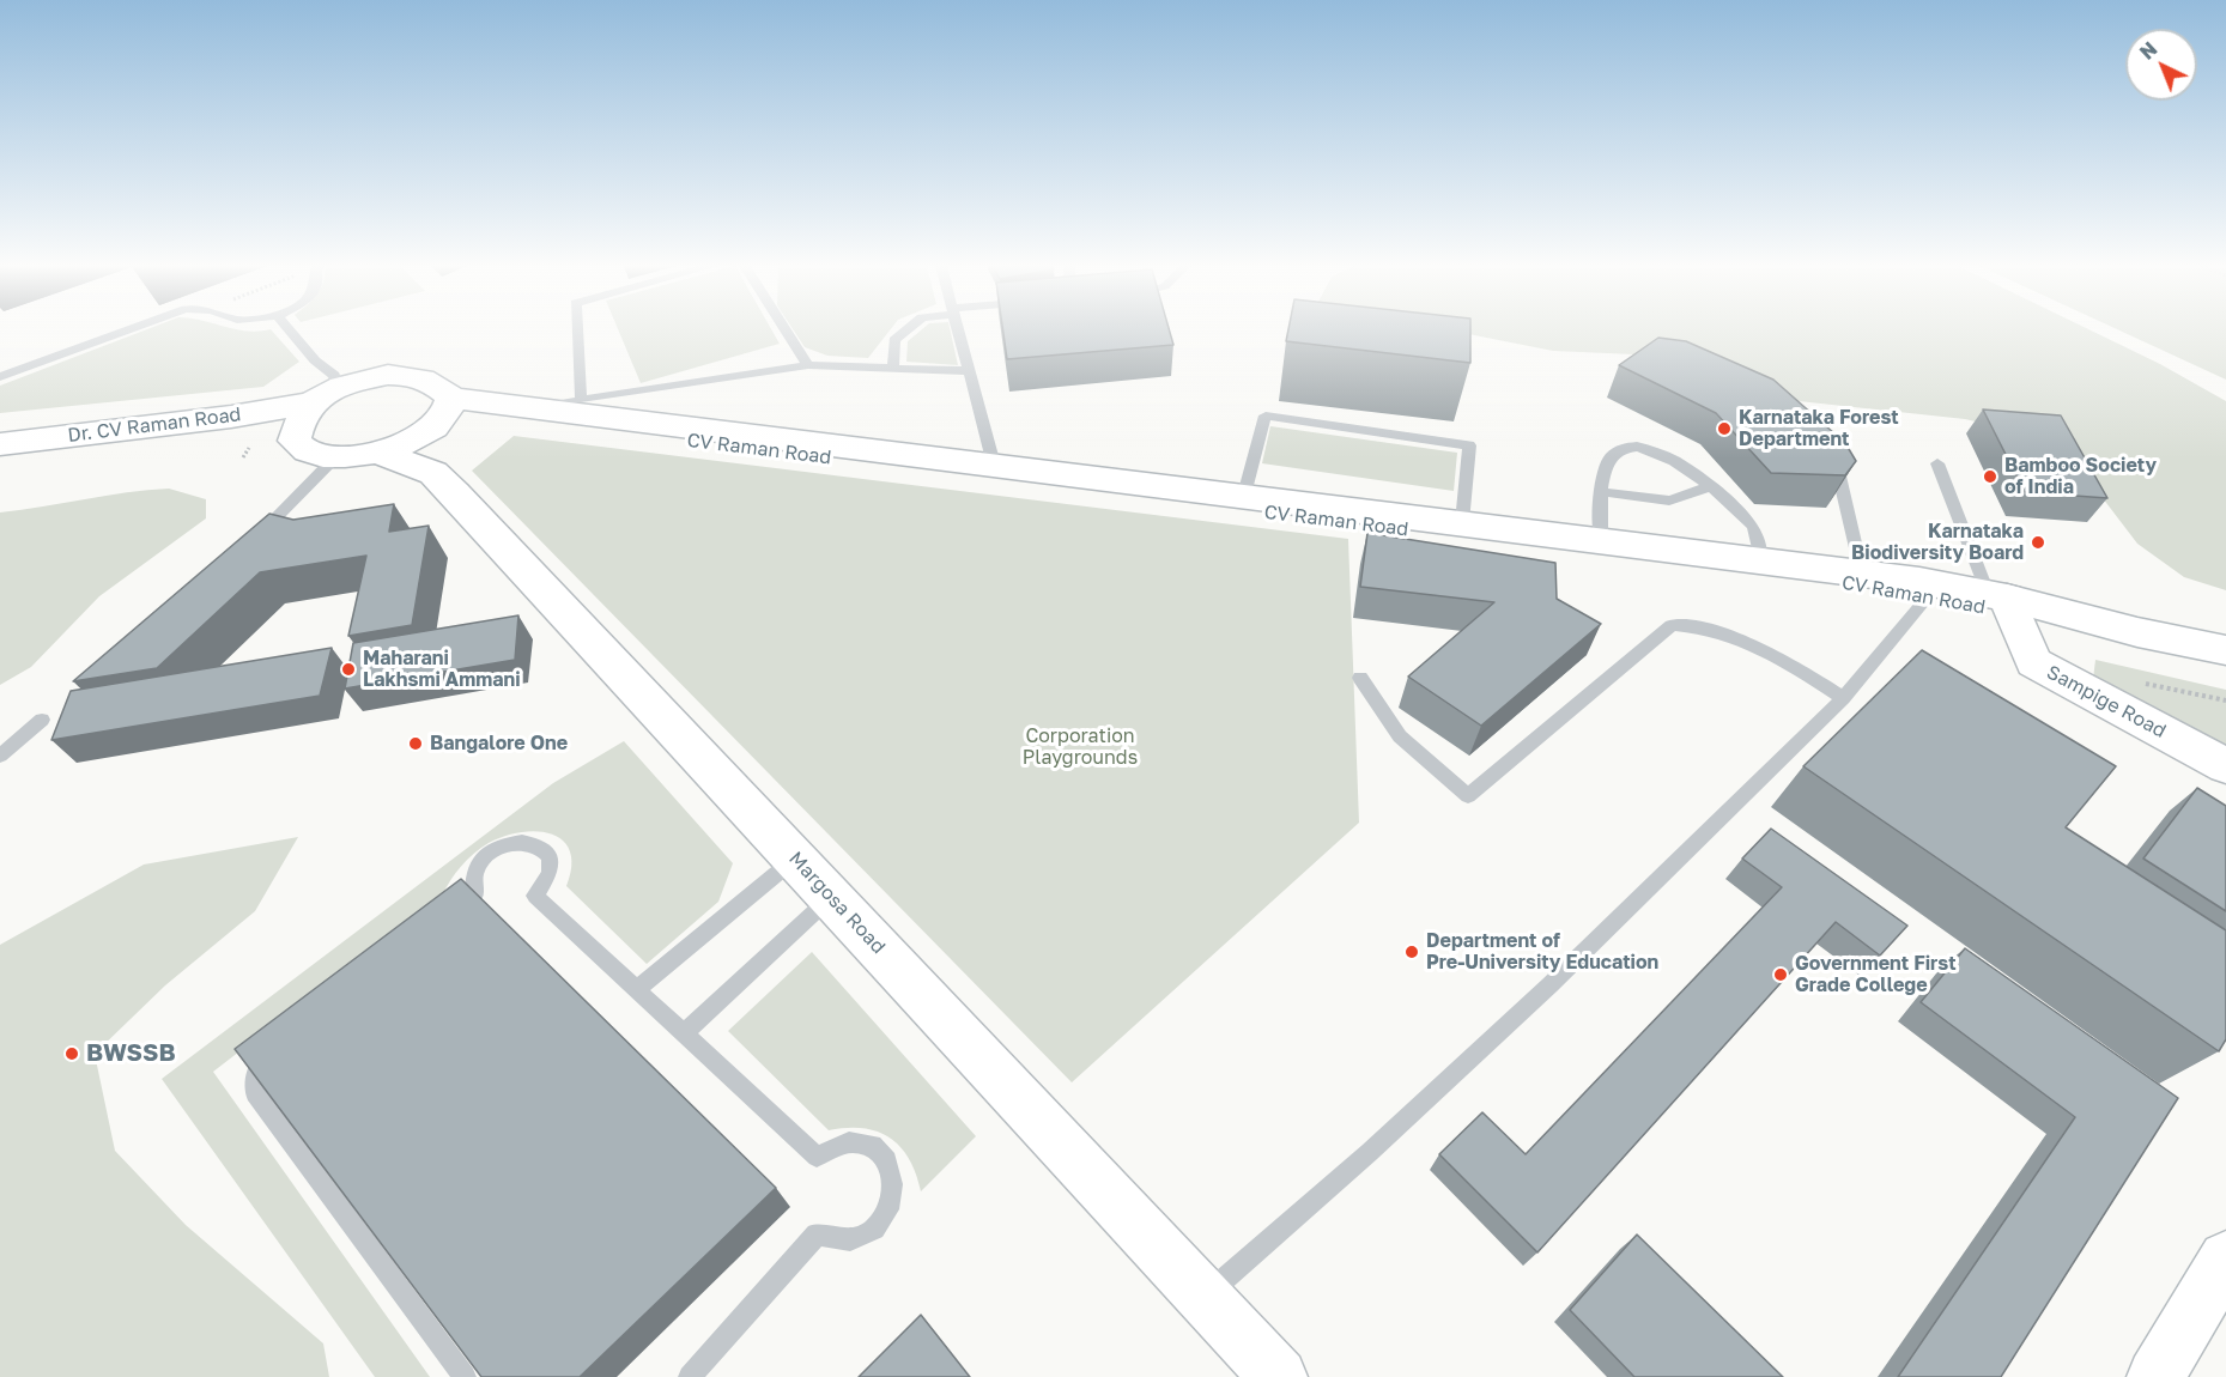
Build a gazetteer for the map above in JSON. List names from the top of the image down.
{
  "streets": {
    "main road": [
      "Dr. CV Raman Road",
      "CV Raman Road",
      "Sampige Road",
      "Margosa Road"
    ]
  },
  "crossings": [
    ["Dr. CV Raman Road", "CV Raman Road"],
    ["Dr. CV Raman Road", "Margosa Road"],
    ["CV Raman Road", "Sampige Road"]
  ],
  "parks": ["Corporation Playgrounds"],
  "places": [
    "Karnataka Forest Department",
    "Bamboo Society of India",
    "Karnataka Biodiversity Board",
    "Maharani Lakhsmi Ammani",
    "Bangalore One",
    "Department of Pre-University Education",
    "Government First Grade College",
    "BWSSB"
  ],
  "north": "top left"
}
